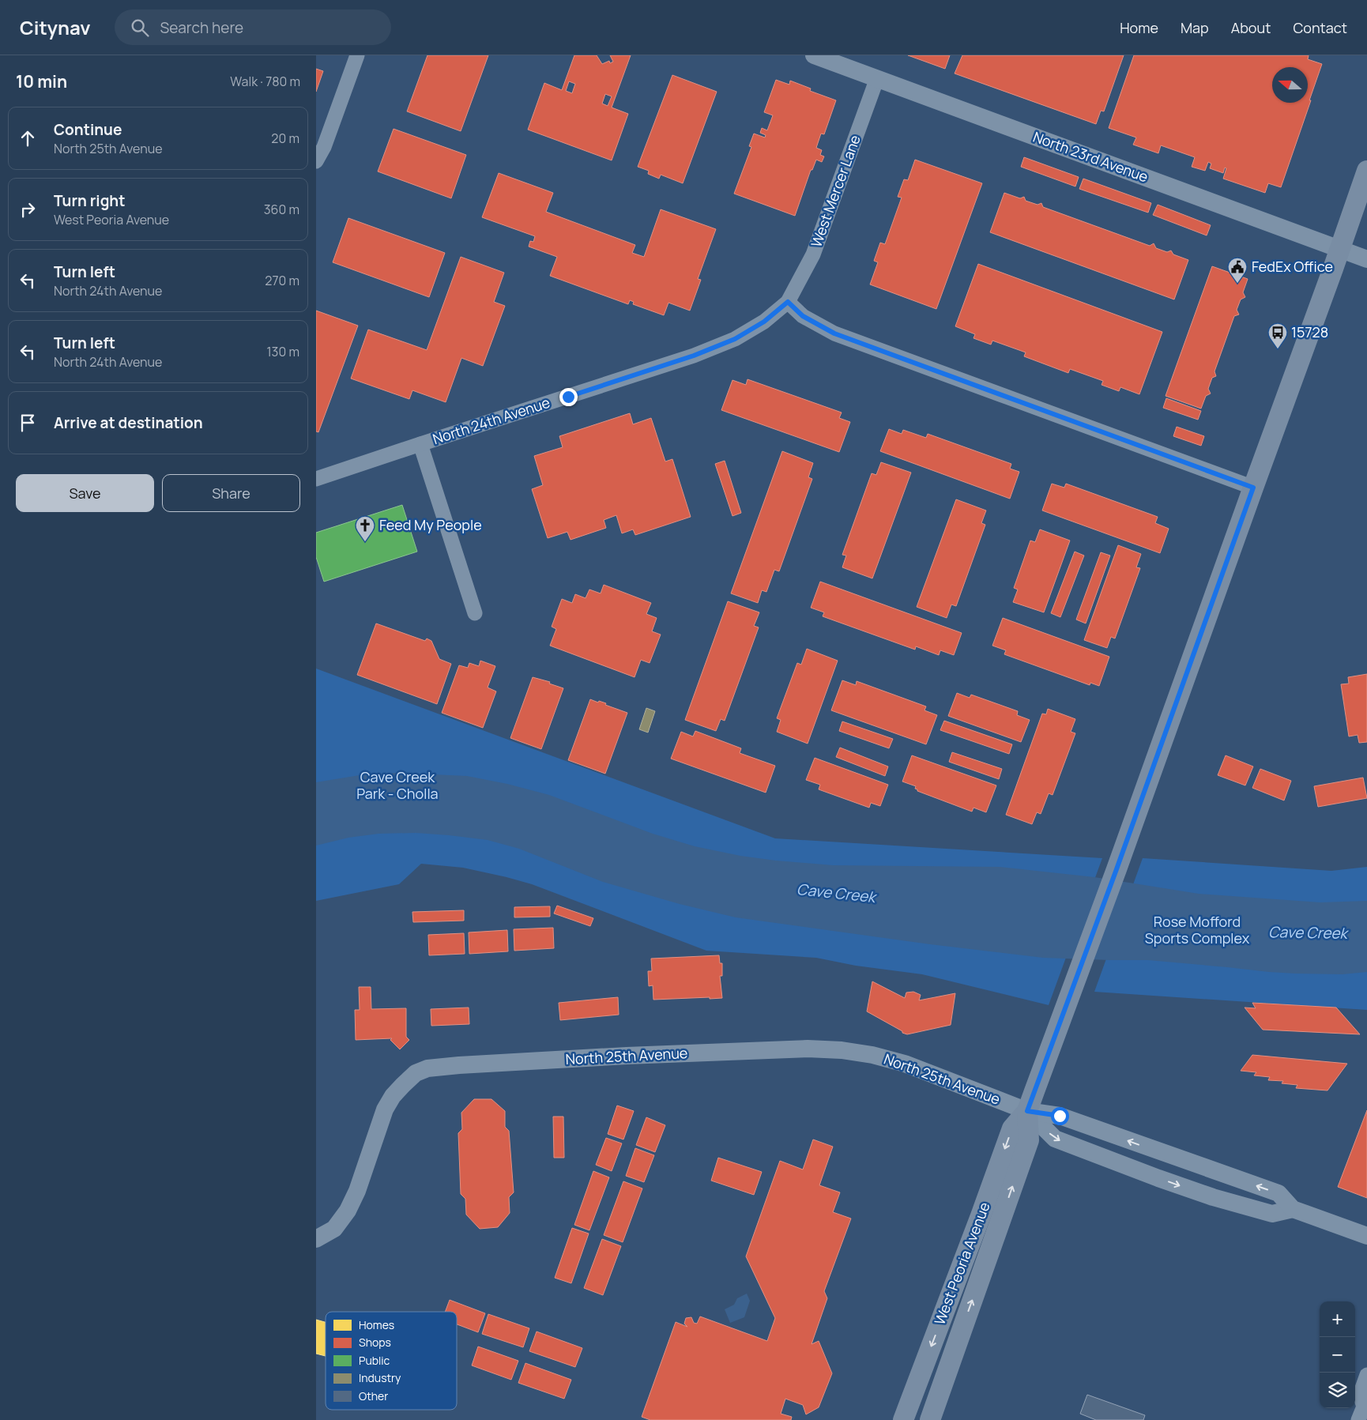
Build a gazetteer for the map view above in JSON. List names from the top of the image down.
{
  "streets": {
    "main road": ["West Peoria Avenue"],
    "street": [
      "North 23rd Avenue",
      "West Mercer Lane",
      "North 24th Avenue",
      "North 25th Avenue"
    ]
  },
  "crossings": [
    ["North 23rd Avenue", "West Mercer Lane"],
    ["North 23rd Avenue", "West Peoria Avenue"],
    ["West Mercer Lane", "North 24th Avenue"],
    ["North 25th Avenue", "West Peoria Avenue"]
  ],
  "water": ["Cave Creek"],
  "parks": ["Cave Creek Park - Cholla", "Rose Mofford Sports Complex"],
  "places": {
    "public building": ["FedEx Office"],
    "bus stop": ["15728"],
    "church": ["Feed My People"]
  },
  "legend": [
    "Homes",
    "Shops",
    "Public",
    "Industry",
    "Other"
  ],
  "north": "left",
  "page": {
    "header": "Citynav",
    "search": "Search here",
    "nav": [
      "Home",
      "Map",
      "About",
      "Contact"
    ],
    "heading": ["10 min", "Walk · 780 m"],
    "list": [
      ["Continue", "North 25th Avenue", "20 m"],
      ["Turn right", "West Peoria Avenue", "360 m"],
      ["Turn left", "North 24th Avenue", "270 m"],
      ["Turn left", "North 24th Avenue", "130 m"],
      "Arrive at destination"
    ],
    "buttons": ["Save", "Share"],
    "map_buttons": ["+", "−"]
  }
}
